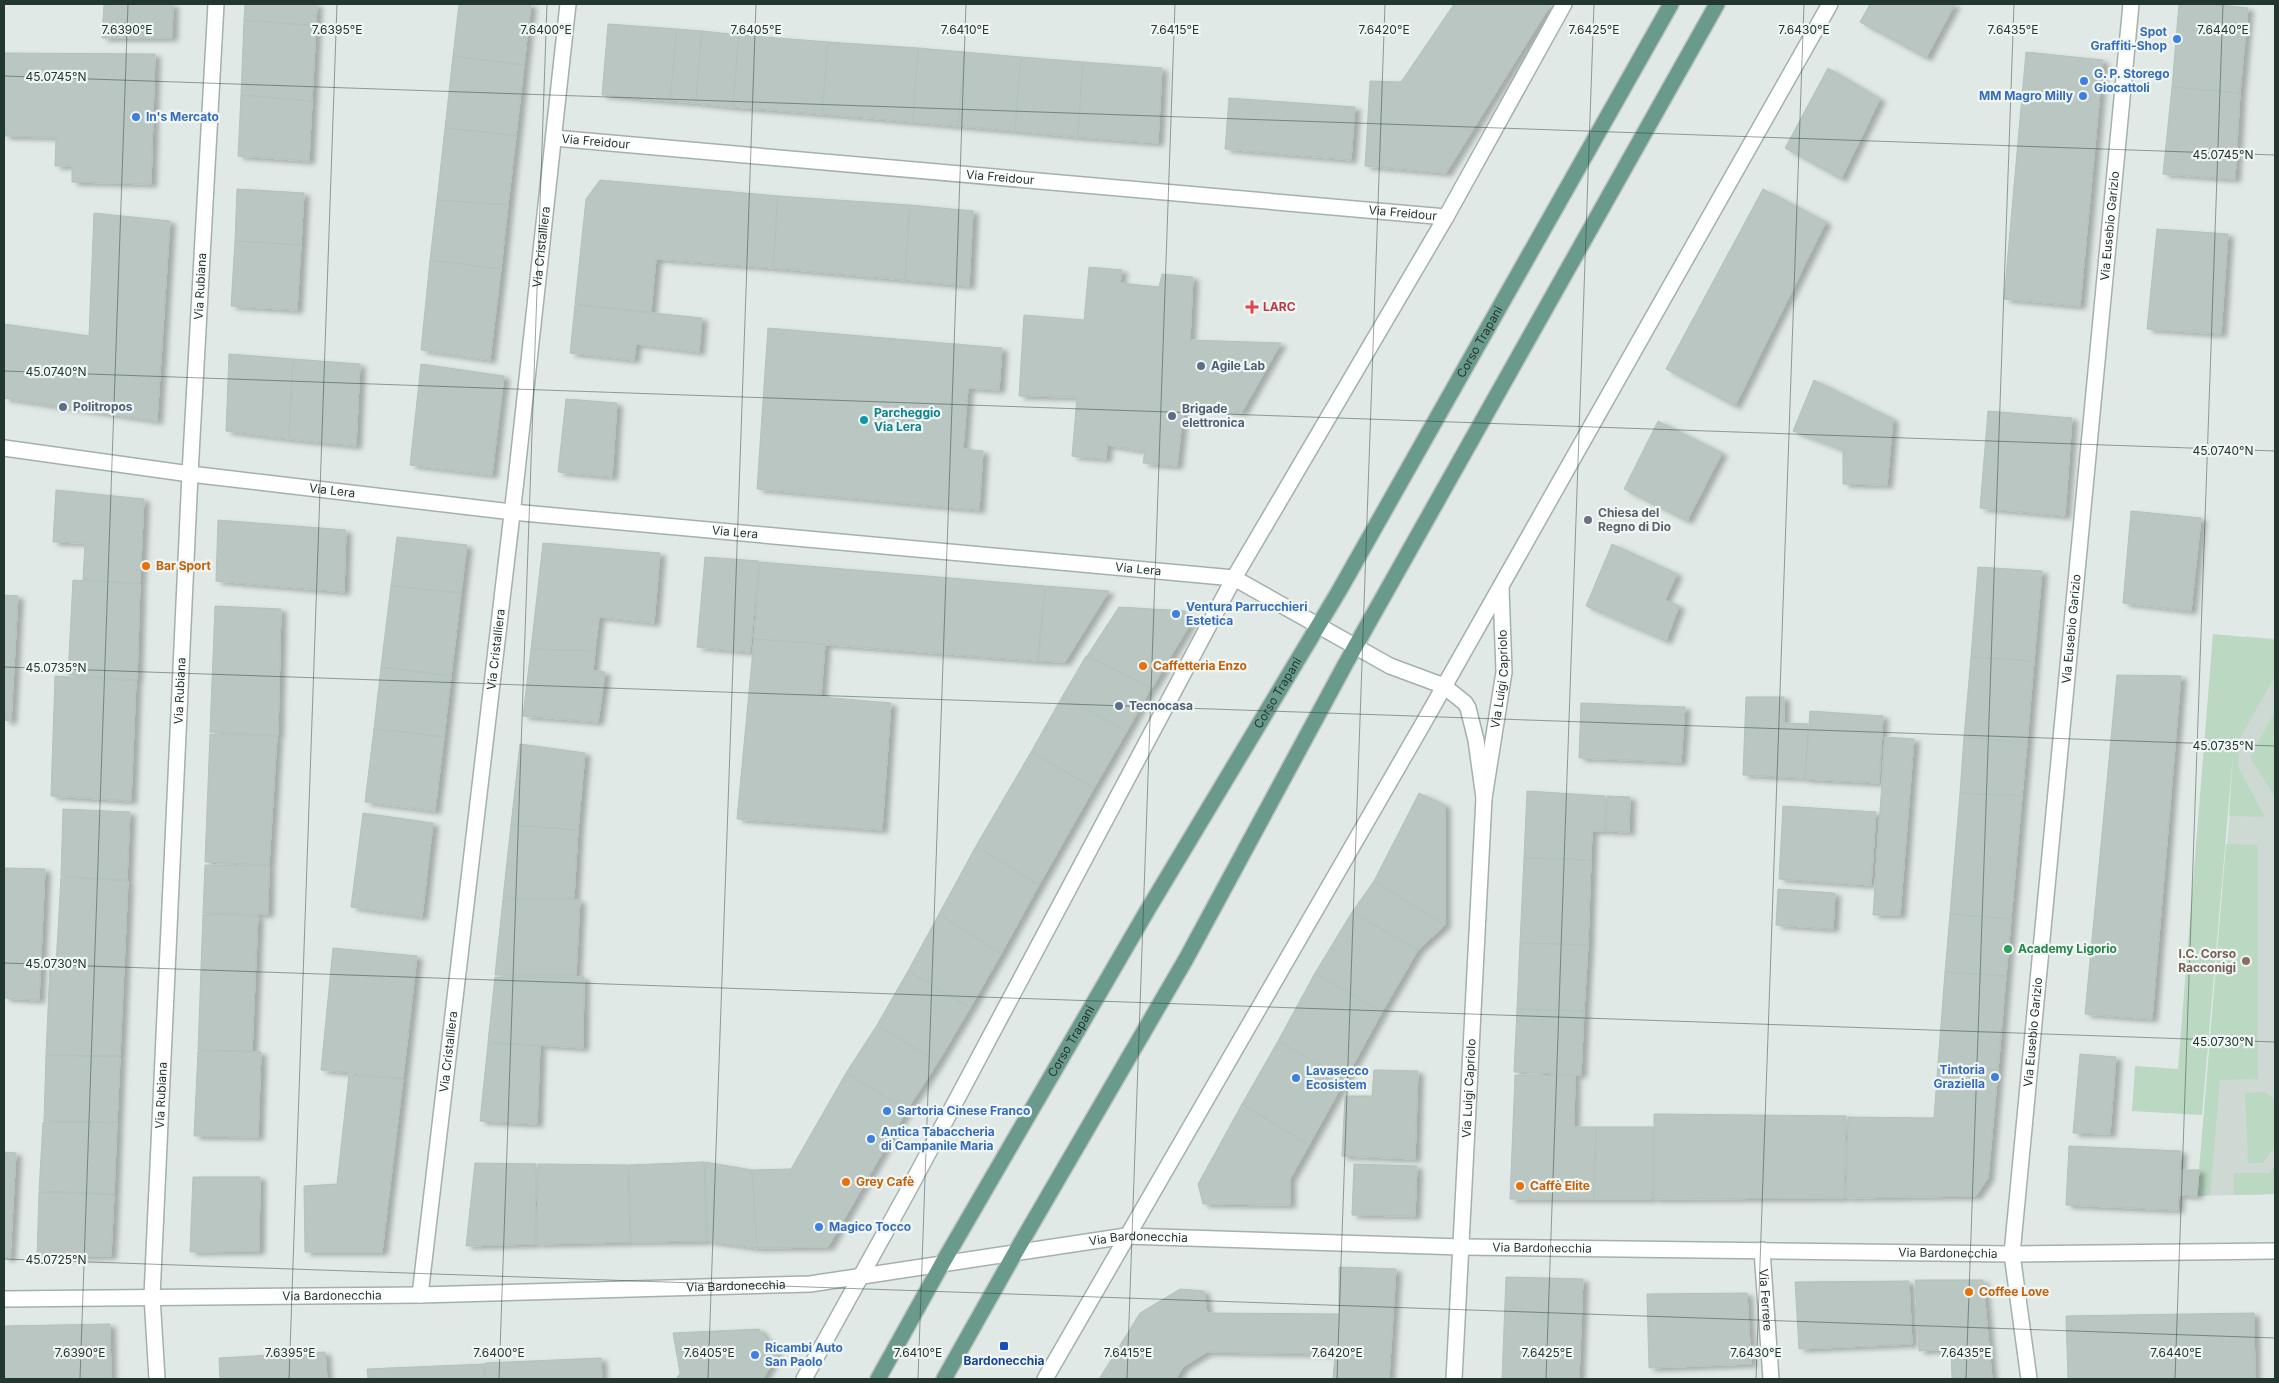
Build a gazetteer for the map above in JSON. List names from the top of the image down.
{
  "streets": {
    "main road": ["Corso Trapani"],
    "street": [
      "Via Freidour",
      "Via Eusebio Garizio",
      "Via Cristalliera",
      "Via Rubiana",
      "Via Lera",
      "Via Luigi Capriolo",
      "Via Bardonecchia",
      "Via Ferrere"
    ]
  },
  "crossings": [
    ["Via Freidour", "Via Cristalliera"],
    ["Via Eusebio Garizio", "Via Bardonecchia"],
    ["Via Cristalliera", "Via Lera"],
    ["Via Cristalliera", "Via Bardonecchia"],
    ["Via Rubiana", "Via Lera"],
    ["Via Rubiana", "Via Bardonecchia"],
    ["Corso Trapani", "Via Lera"],
    ["Corso Trapani", "Via Bardonecchia"],
    ["Via Lera", "Via Luigi Capriolo"],
    ["Via Luigi Capriolo", "Via Bardonecchia"],
    ["Via Bardonecchia", "Via Ferrere"]
  ],
  "places": {
    "other": [
      "Spot Graffiti-Shop",
      "G. P. Storego Giocattoli",
      "MM Magro Milly",
      "In's Mercato",
      "Agile Lab",
      "Politropos",
      "Brigade elettronica",
      "Parcheggio Via Lera",
      "Chiesa del Regno di Dio",
      "Bar Sport",
      "Ventura Parrucchieri Estetica",
      "Caffetteria Enzo",
      "Tecnocasa",
      "Academy Ligorio",
      "I.C. Corso Racconigi",
      "Tintoria Graziella",
      "Lavasecco Ecosistem",
      "Sartoria Cinese Franco",
      "Antica Tabaccheria di Campanile Maria",
      "Grey Cafè",
      "Caffè Elite",
      "Magico Tocco",
      "Coffee Love",
      "Ricambi Auto San Paolo"
    ],
    "health": ["LARC"],
    "transit": ["Bardonecchia"]
  },
  "coordinates": [
    "7.6390°E",
    "7.6395°E",
    "7.6400°E",
    "7.6405°E",
    "7.6410°E",
    "7.6415°E",
    "7.6420°E",
    "7.6425°E",
    "7.6430°E",
    "7.6435°E",
    "7.6440°E",
    "45.0745°N",
    "45.0740°N",
    "45.0735°N",
    "45.0730°N",
    "45.0725°N"
  ]
}
